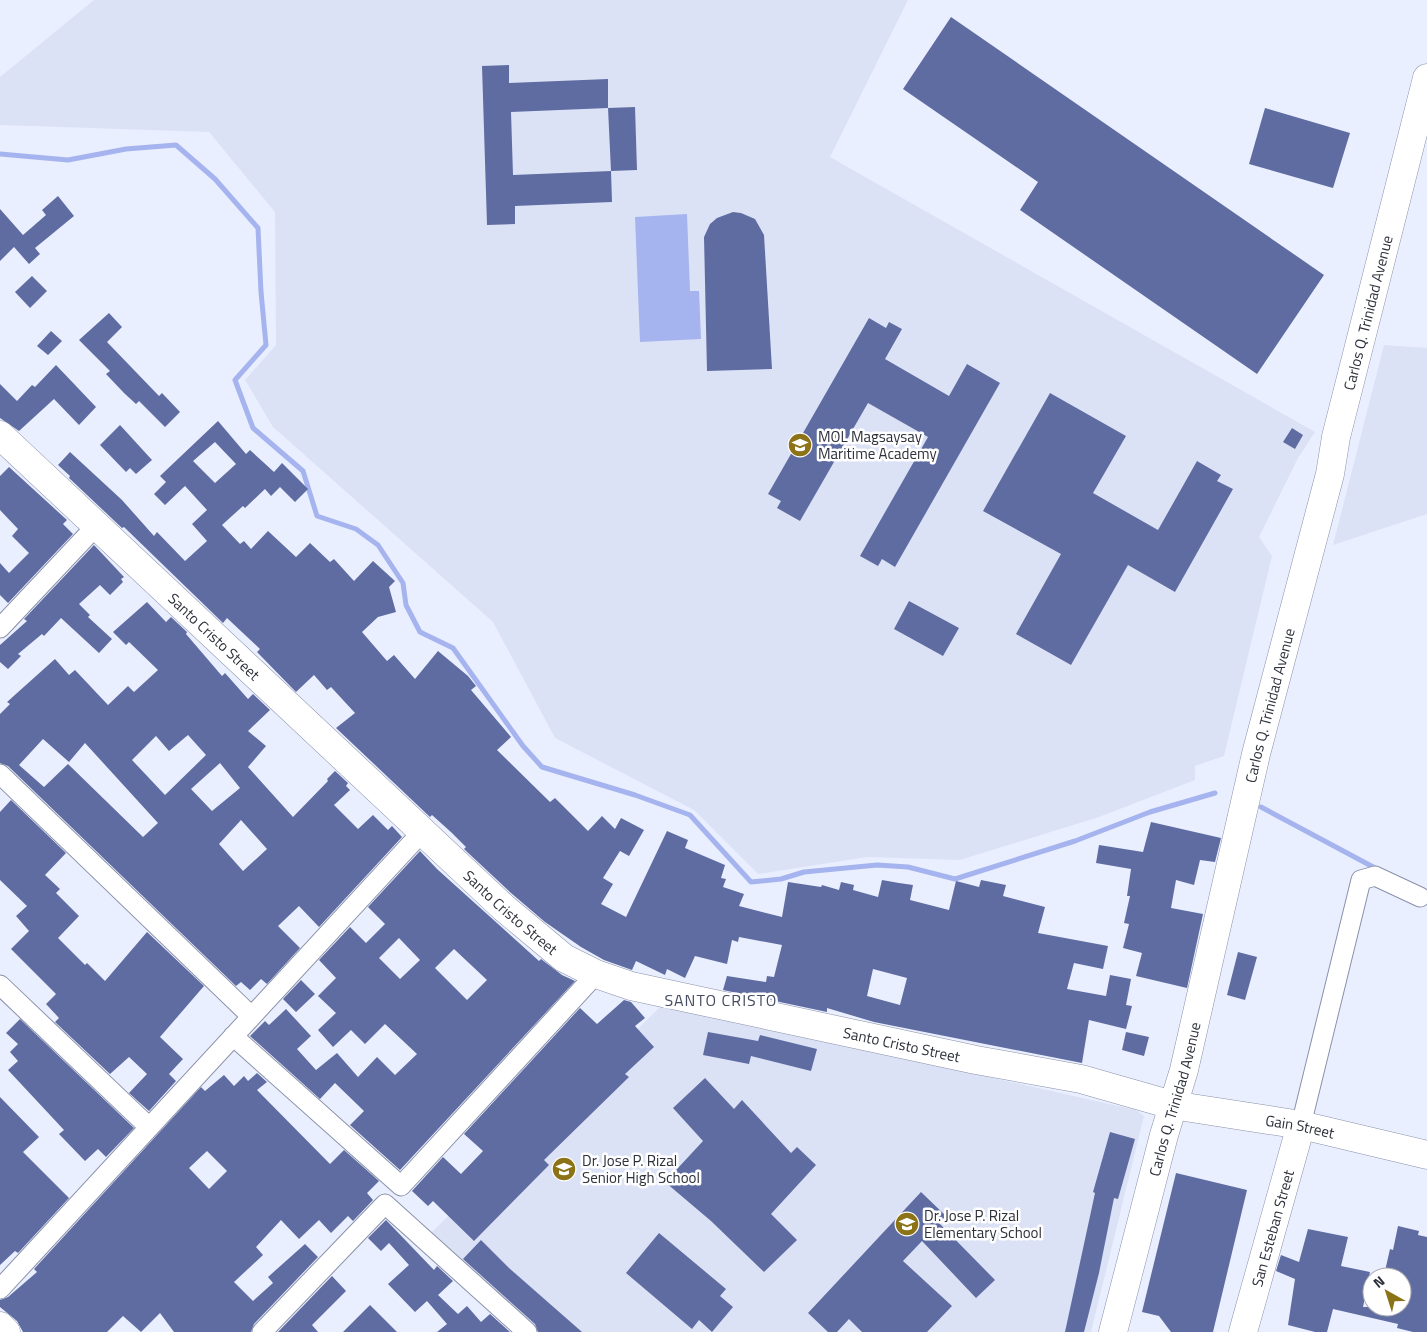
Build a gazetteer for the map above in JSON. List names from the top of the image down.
{
  "streets": {
    "street": [
      "Carlos Q. Trinidad Avenue",
      "Santo Cristo Street",
      "Gain Street",
      "San Esteban Street"
    ]
  },
  "crossings": [
    ["Carlos Q. Trinidad Avenue", "Santo Cristo Street"],
    ["Carlos Q. Trinidad Avenue", "Gain Street"],
    ["Santo Cristo Street", "Gain Street"],
    ["Gain Street", "San Esteban Street"]
  ],
  "districts": ["SANTO CRISTO"],
  "places": {
    "school or university": ["MOL Magsaysay Maritime Academy", "Dr. Jose P. Rizal Senior High School", "Dr. Jose P. Rizal Elementary School"]
  },
  "north": "top left"
}
